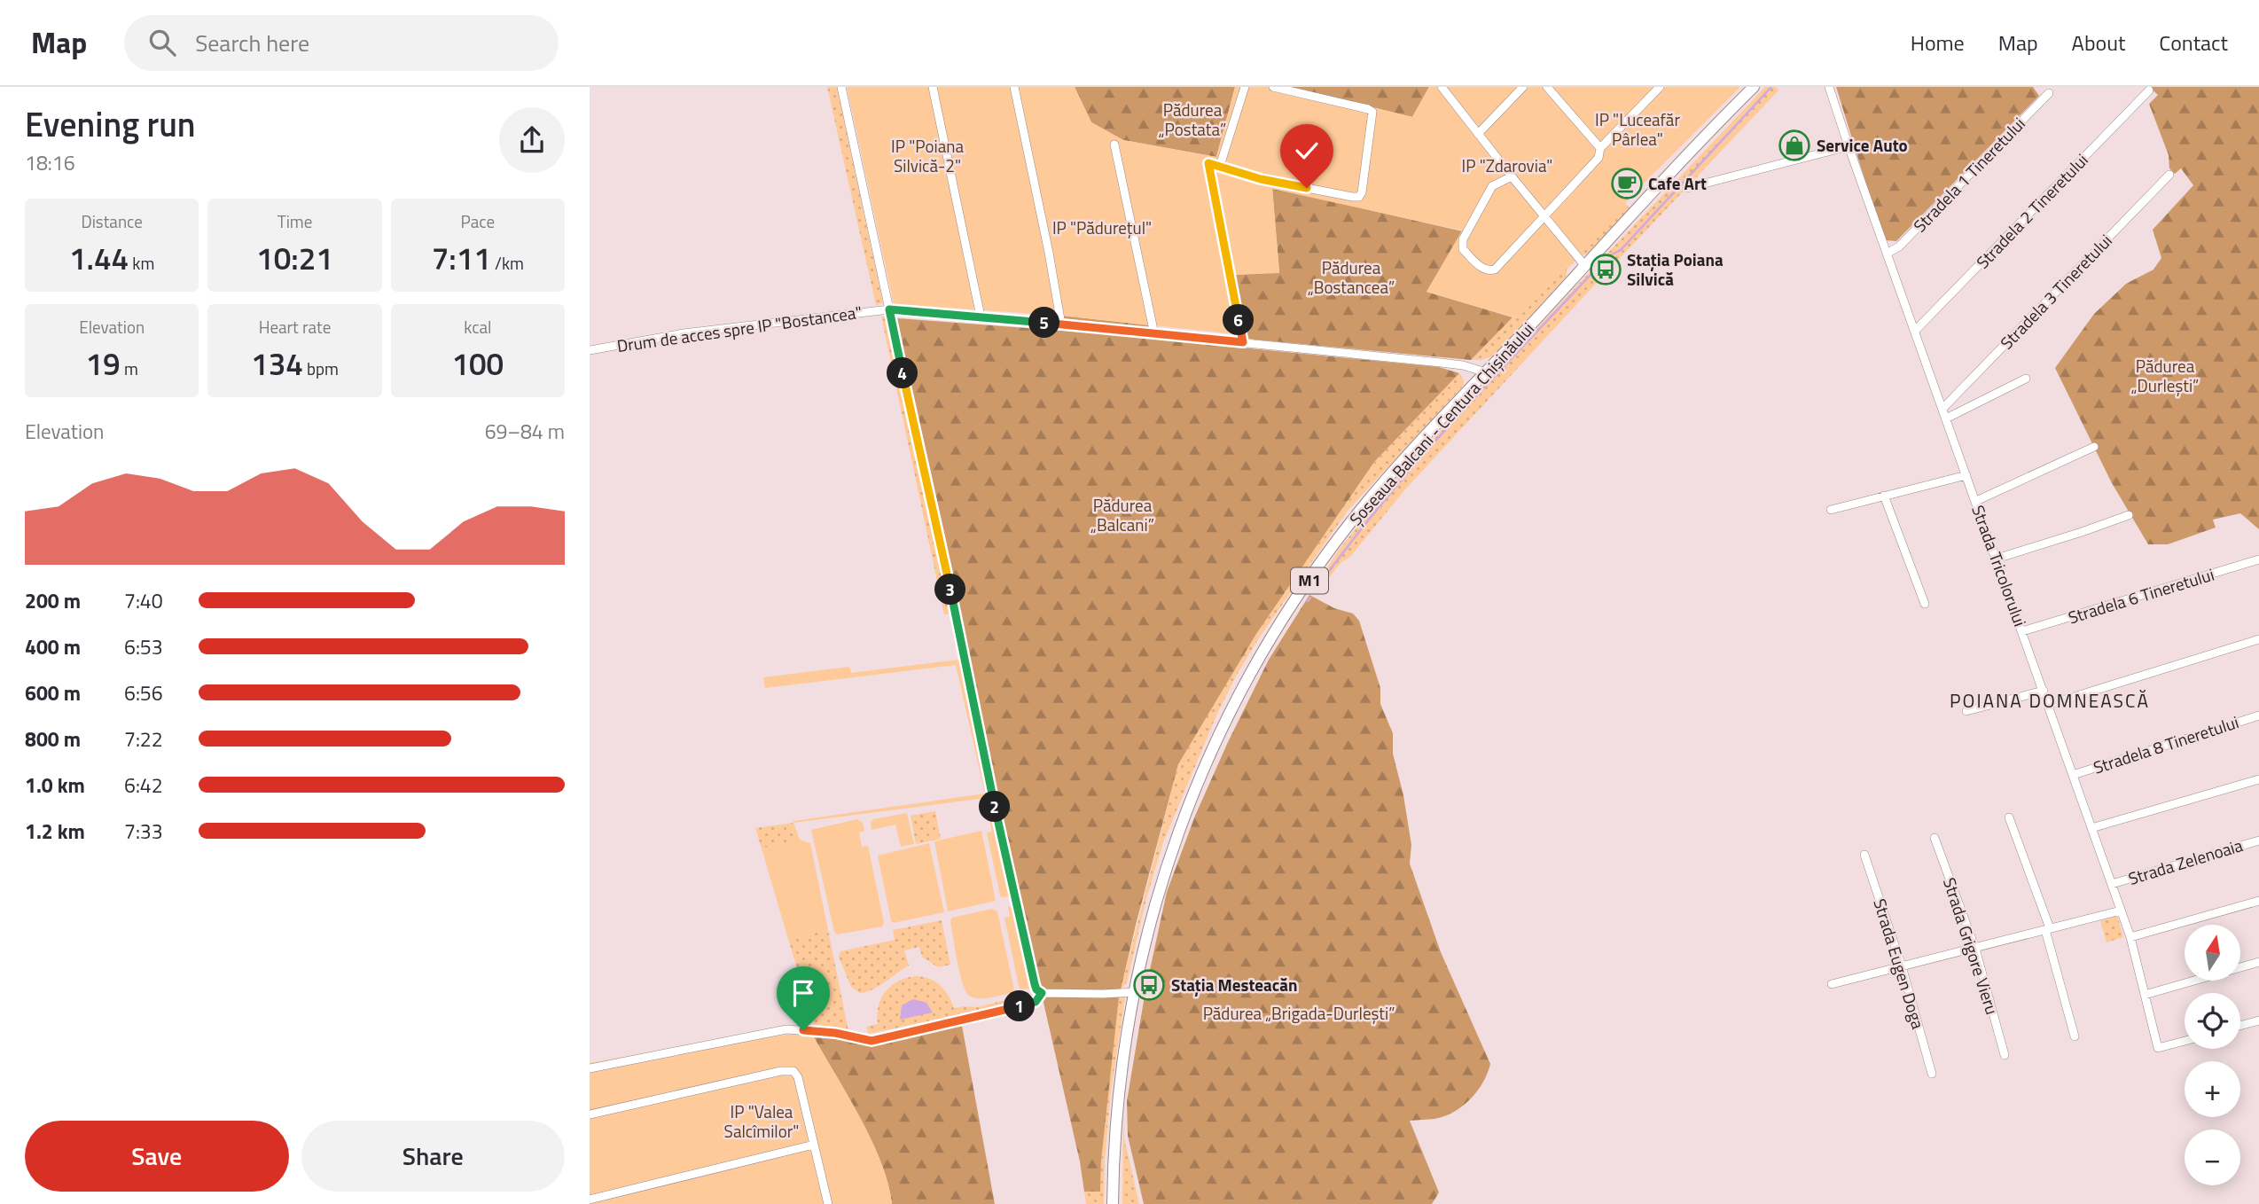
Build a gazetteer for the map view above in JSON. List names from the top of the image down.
{
  "streets": {
    "highway": ["Șoseaua Balcani - Centura Chișinăului", "M1"],
    "street": [
      "Stradela 1 Tineretului",
      "Stradela 2 Tineretului",
      "Stradela 3 Tineretului",
      "Drum de acces spre IP \"Bostancea\"",
      "Strada Tricolorului",
      "Stradela 6 Tineretului",
      "Stradela 8 Tineretului",
      "Strada Zelenoaia",
      "Strada Grigore Vieru",
      "Strada Eugen Doga"
    ]
  },
  "crossings": [
    ["Stradela 1 Tineretului", "Strada Tricolorului"],
    ["Stradela 2 Tineretului", "Strada Tricolorului"],
    ["Stradela 3 Tineretului", "Strada Tricolorului"],
    ["Drum de acces spre IP \"Bostancea\"", "Șoseaua Balcani - Centura Chișinăului"],
    ["Strada Tricolorului", "Stradela 6 Tineretului"],
    ["Strada Tricolorului", "Stradela 8 Tineretului"],
    ["Strada Tricolorului", "Strada Zelenoaia"]
  ],
  "districts": ["POIANA DOMNEASCĂ"],
  "parks": [
    "Pădurea „Postata”",
    "IP \"Luceafăr Pârlea\"",
    "IP \"Poiana Silvică-2\"",
    "IP \"Zdarovia\"",
    "IP \"Pădurețul\"",
    "Pădurea „Bostancea”",
    "Pădurea „Durlești”",
    "Pădurea „Balcani”",
    "Pădurea „Brigada-Durlești”",
    "IP \"Valea Salcîmilor\""
  ],
  "places": {
    "shop": ["Service Auto"],
    "cafe": ["Cafe Art"],
    "bus stop": ["Stația Poiana Silvică", "Stația Mesteacăn"]
  },
  "north": "top",
  "page": {
    "header": "Map",
    "search": "Search here",
    "nav": [
      "Home",
      "Map",
      "About",
      "Contact"
    ],
    "heading": ["Evening run", "18:16"],
    "stats": [
      ["Distance", "1.44 km"],
      ["Time", "10:21"],
      ["Pace", "7:11 /km"],
      ["Elevation", "19 m"],
      ["Heart rate", "134 bpm"],
      ["kcal", "100"]
    ],
    "pins": [
      "6",
      "5",
      "4",
      "3",
      "2",
      "1"
    ],
    "chart": ["Elevation", "69–84 m"],
    "list": [
      {
        "name": "200 m",
        "note": "7:40"
      },
      {
        "name": "400 m",
        "note": "6:53"
      },
      {
        "name": "600 m",
        "note": "6:56"
      },
      {
        "name": "800 m",
        "note": "7:22"
      },
      {
        "name": "1.0 km",
        "note": "6:42"
      },
      {
        "name": "1.2 km",
        "note": "7:33"
      }
    ],
    "map_buttons": ["+", "−"],
    "buttons": ["Save", "Share"]
  }
}
